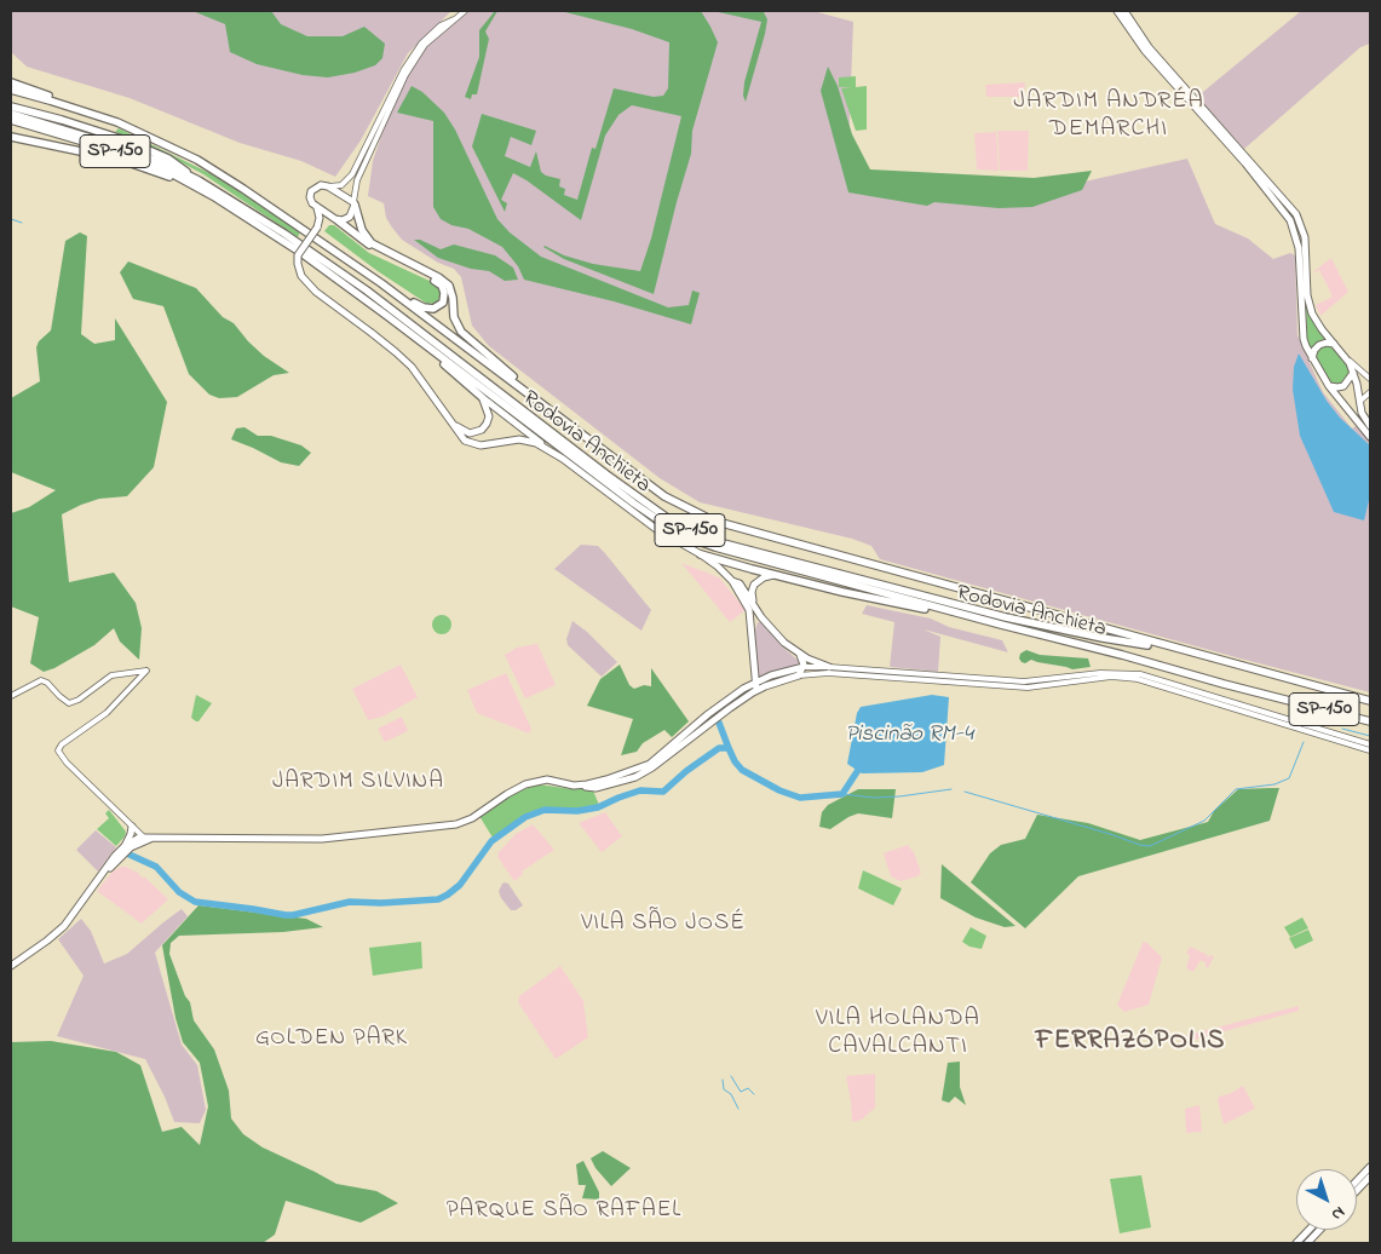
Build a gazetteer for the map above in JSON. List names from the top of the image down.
{
  "streets": {
    "highway": ["SP-150", "Rodovia Anchieta"]
  },
  "districts": [
    "JARDIM ANDRÉA DEMARCHI",
    "JARDIM SILVINA",
    "VILA SÃO JOSÉ",
    "VILA HOLANDA CAVALCANTI",
    "GOLDEN PARK",
    "FERRAZÓPOLIS",
    "PARQUE SÃO RAFAEL"
  ],
  "water": ["Piscinão RM-4"],
  "north": "bottom right"
}
